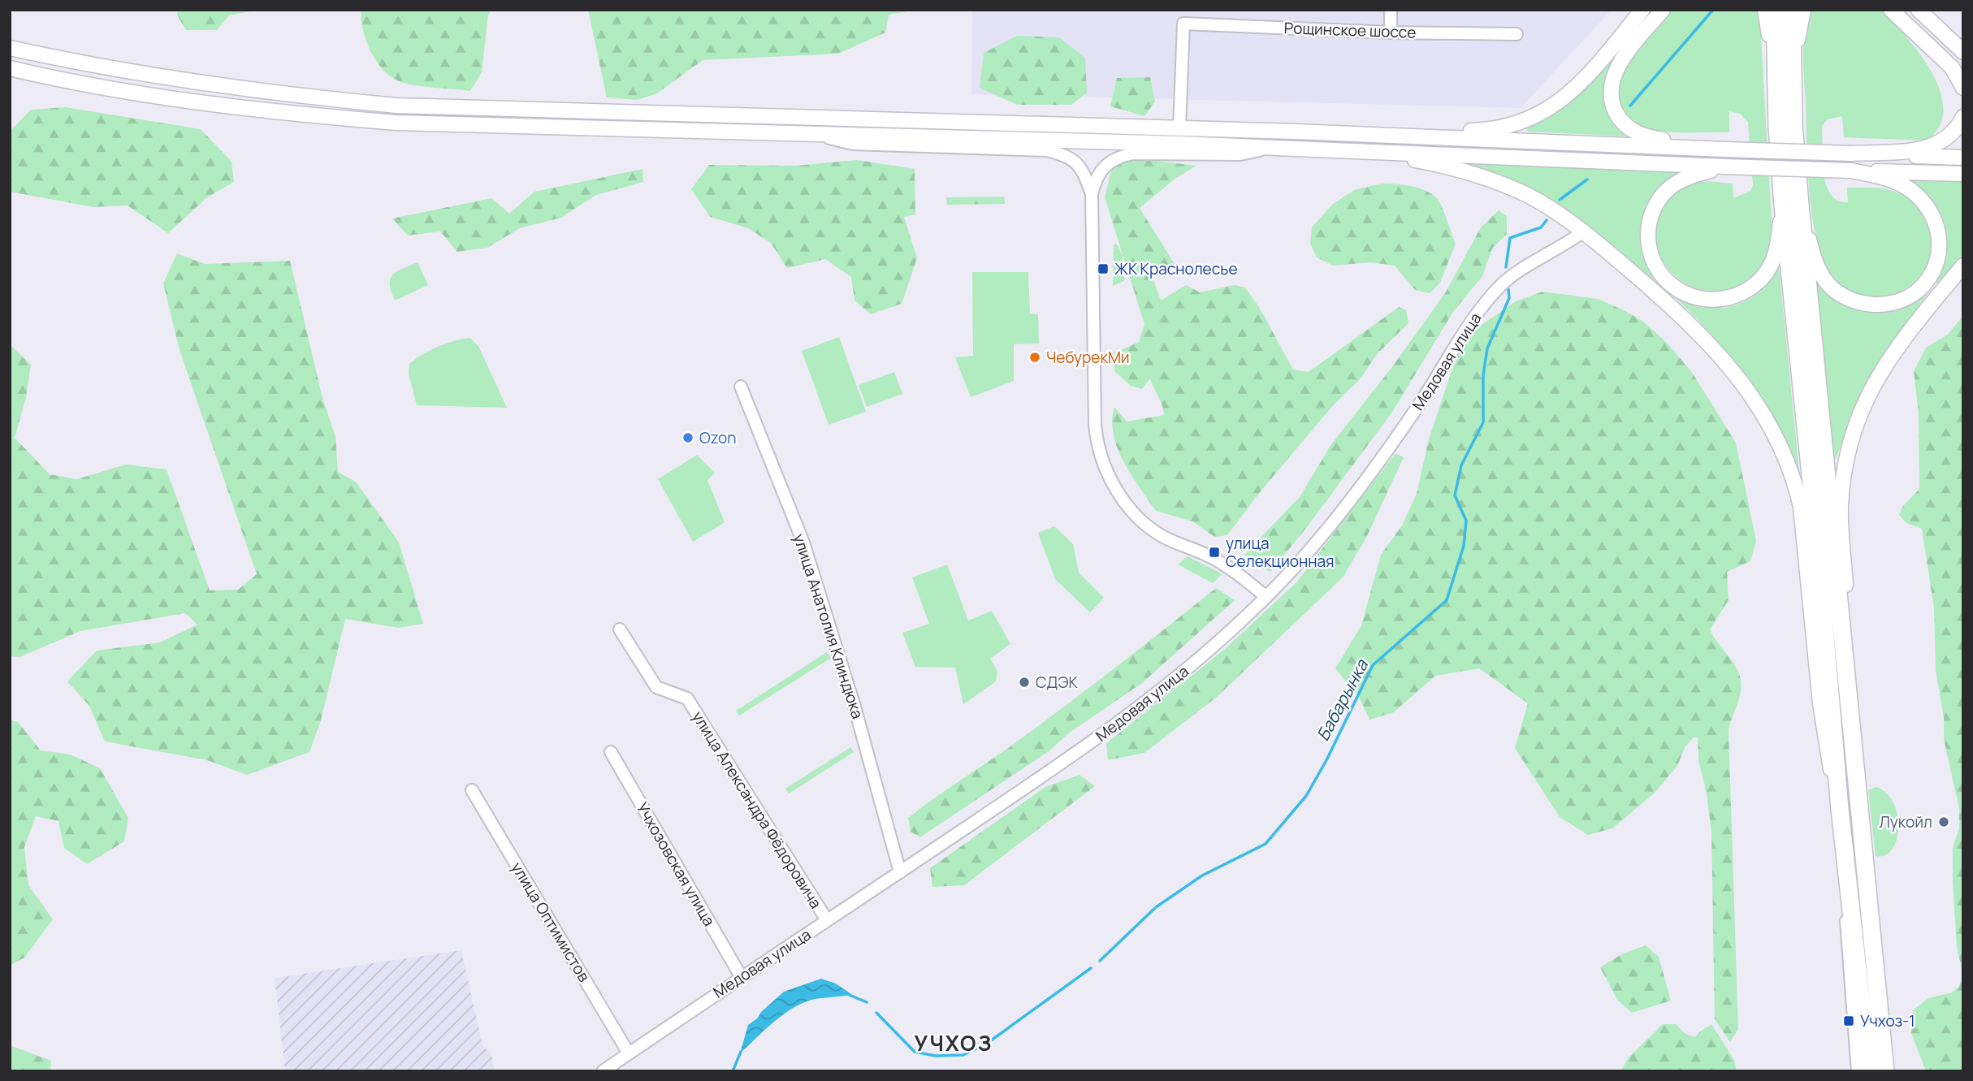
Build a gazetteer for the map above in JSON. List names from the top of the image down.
{
  "streets": {
    "street": [
      "Рощинское шоссе",
      "Медовая улица",
      "улица Анатолия Клиндюка",
      "улица Александра Фёдоровича",
      "Учхозовская улица",
      "улица Оптимистов"
    ]
  },
  "crossings": [
    ["Медовая улица", "улица Анатолия Клиндюка"],
    ["Медовая улица", "улица Александра Фёдоровича"],
    ["Медовая улица", "Учхозовская улица"],
    ["Медовая улица", "улица Оптимистов"]
  ],
  "districts": ["УЧХОЗ"],
  "water": ["Бабарынка"],
  "places": {
    "transit": ["ЖК Краснолесье", "улица Селекционная", "Учхоз-1"],
    "other": [
      "ЧебурекМи",
      "Ozon",
      "СДЭК",
      "Лукойл"
    ]
  }
}
